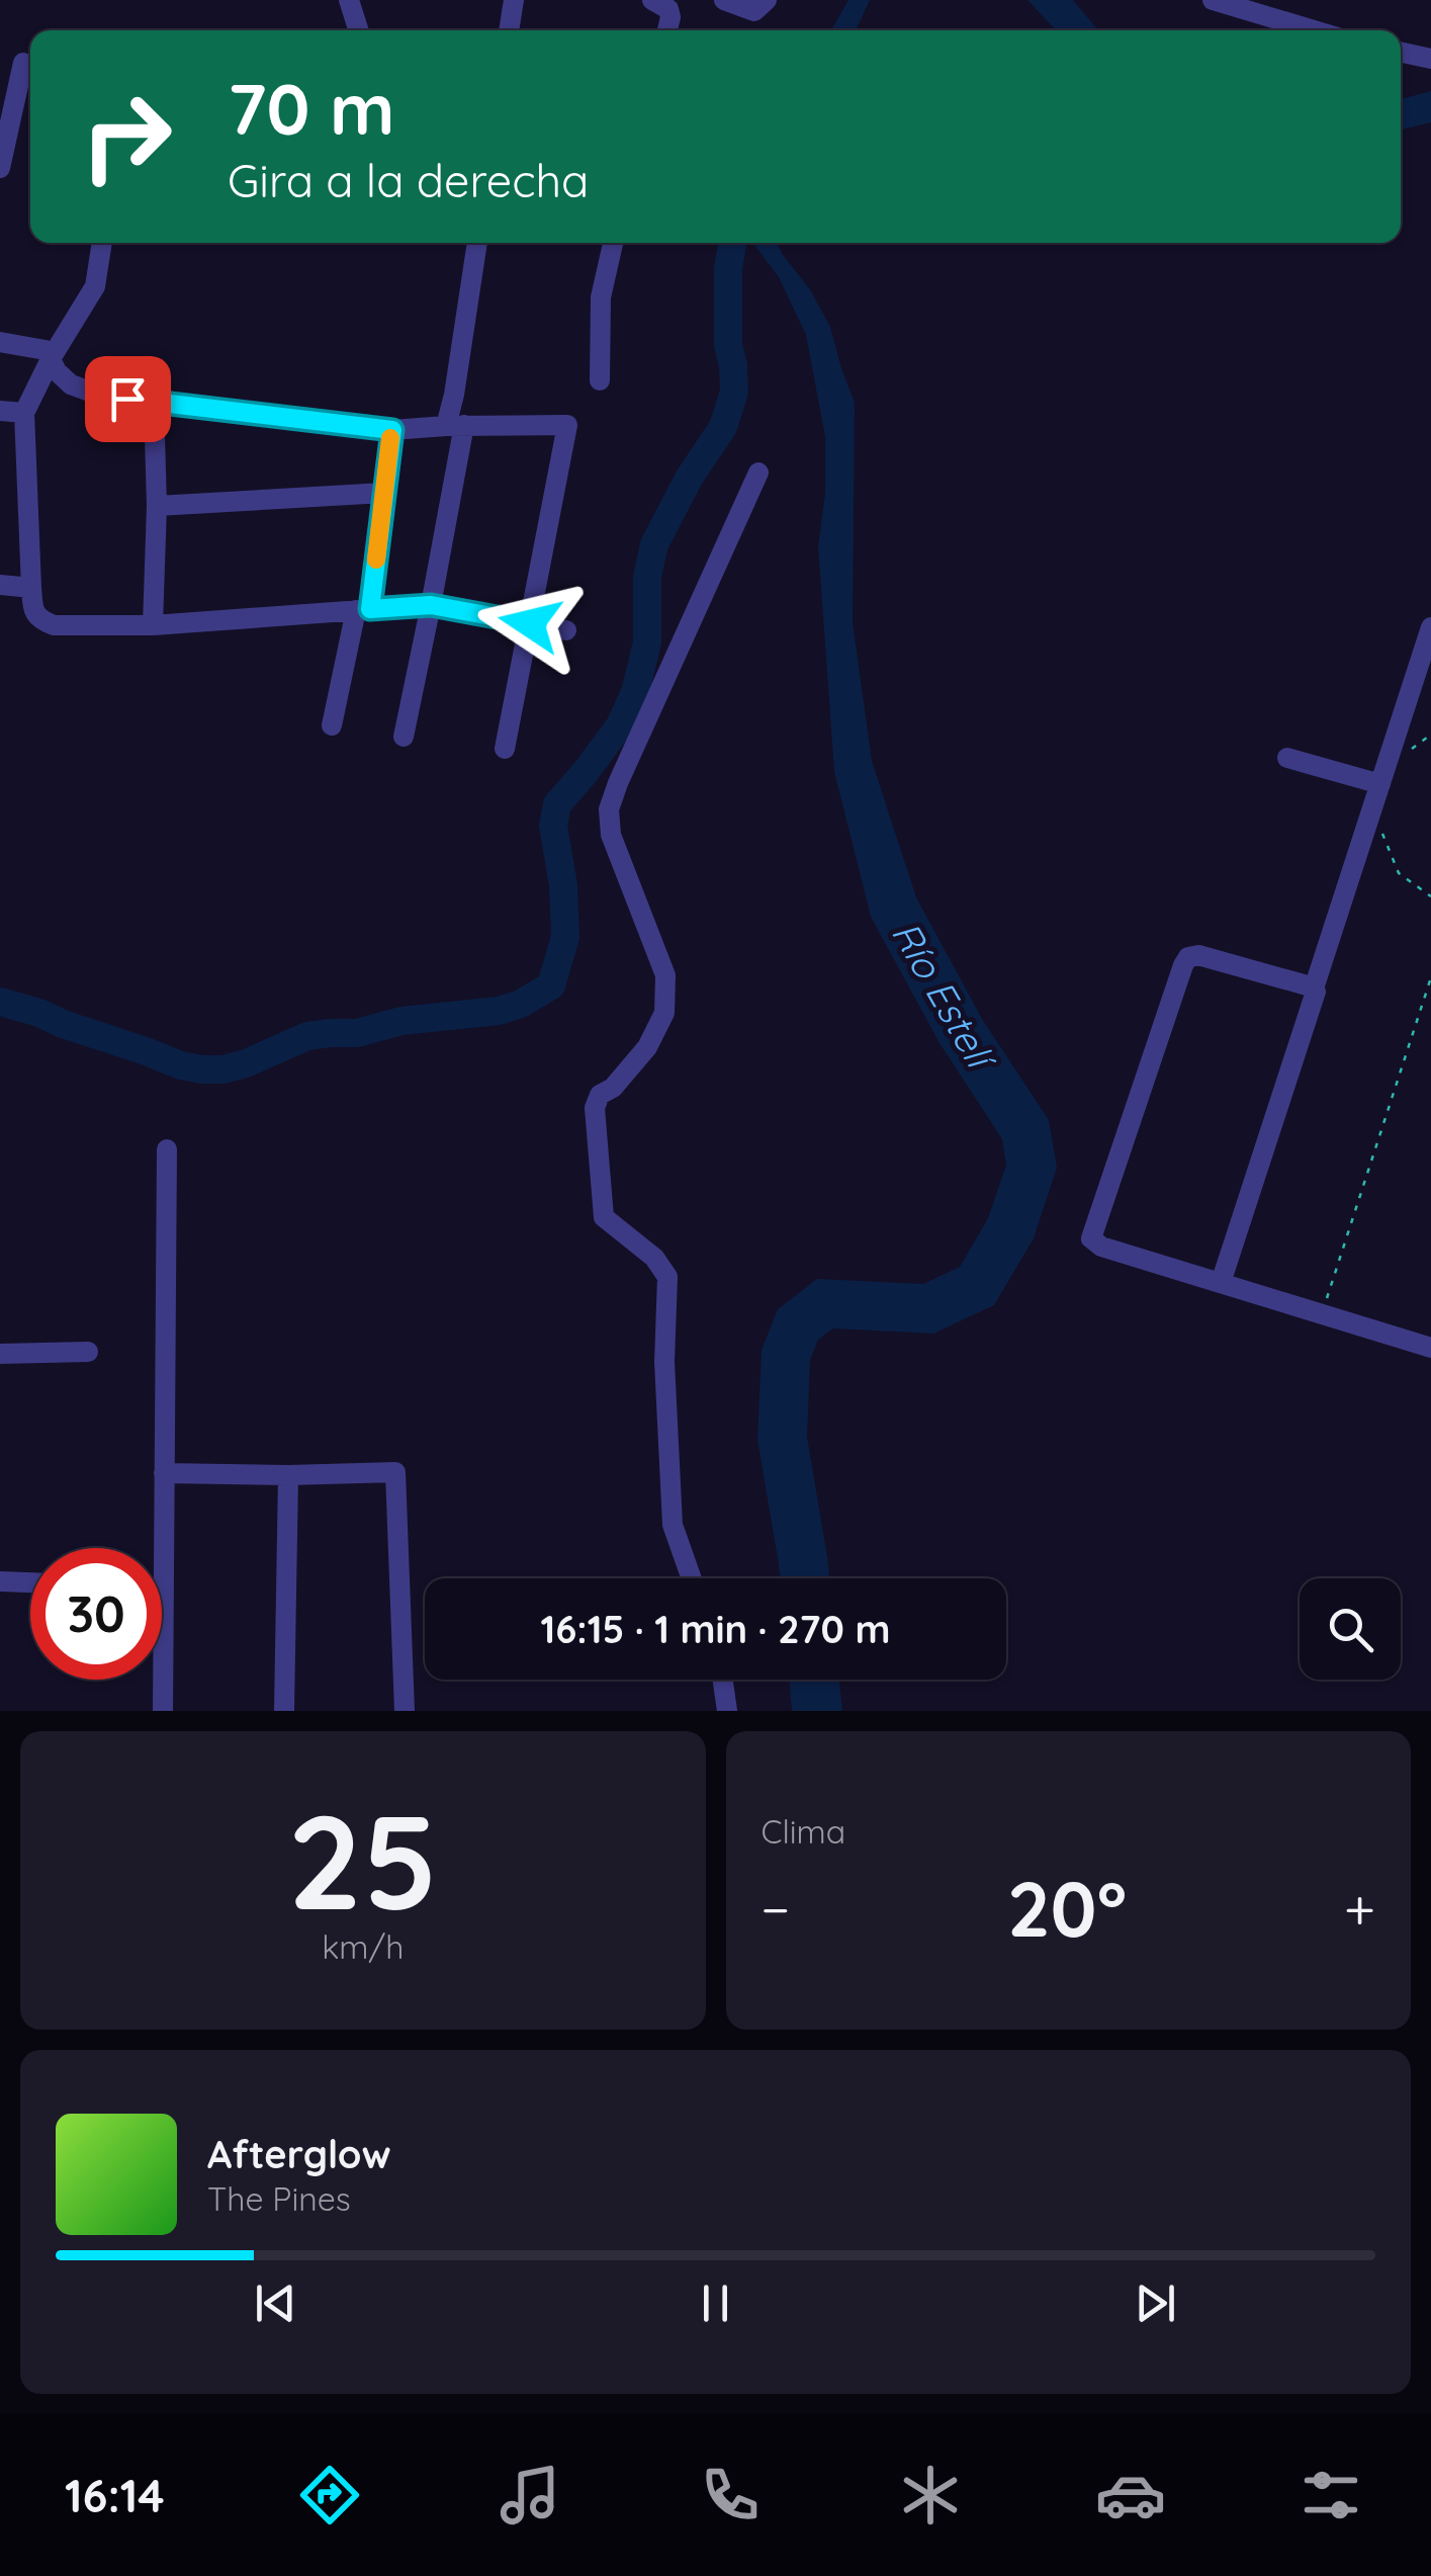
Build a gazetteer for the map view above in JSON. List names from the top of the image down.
{
  "water": ["Río Estelí"],
  "page": {
    "turn": ["70 m", "Gira a la derecha"],
    "limit": "30",
    "trip": "16:15 · 1 min · 270 m",
    "tile": [
      ["25", "km/h"],
      "Clima"
    ],
    "heat": ["−", "20°", "+"],
    "song": ["Afterglow", "The Pines"],
    "tabs": "16:14"
  }
}
